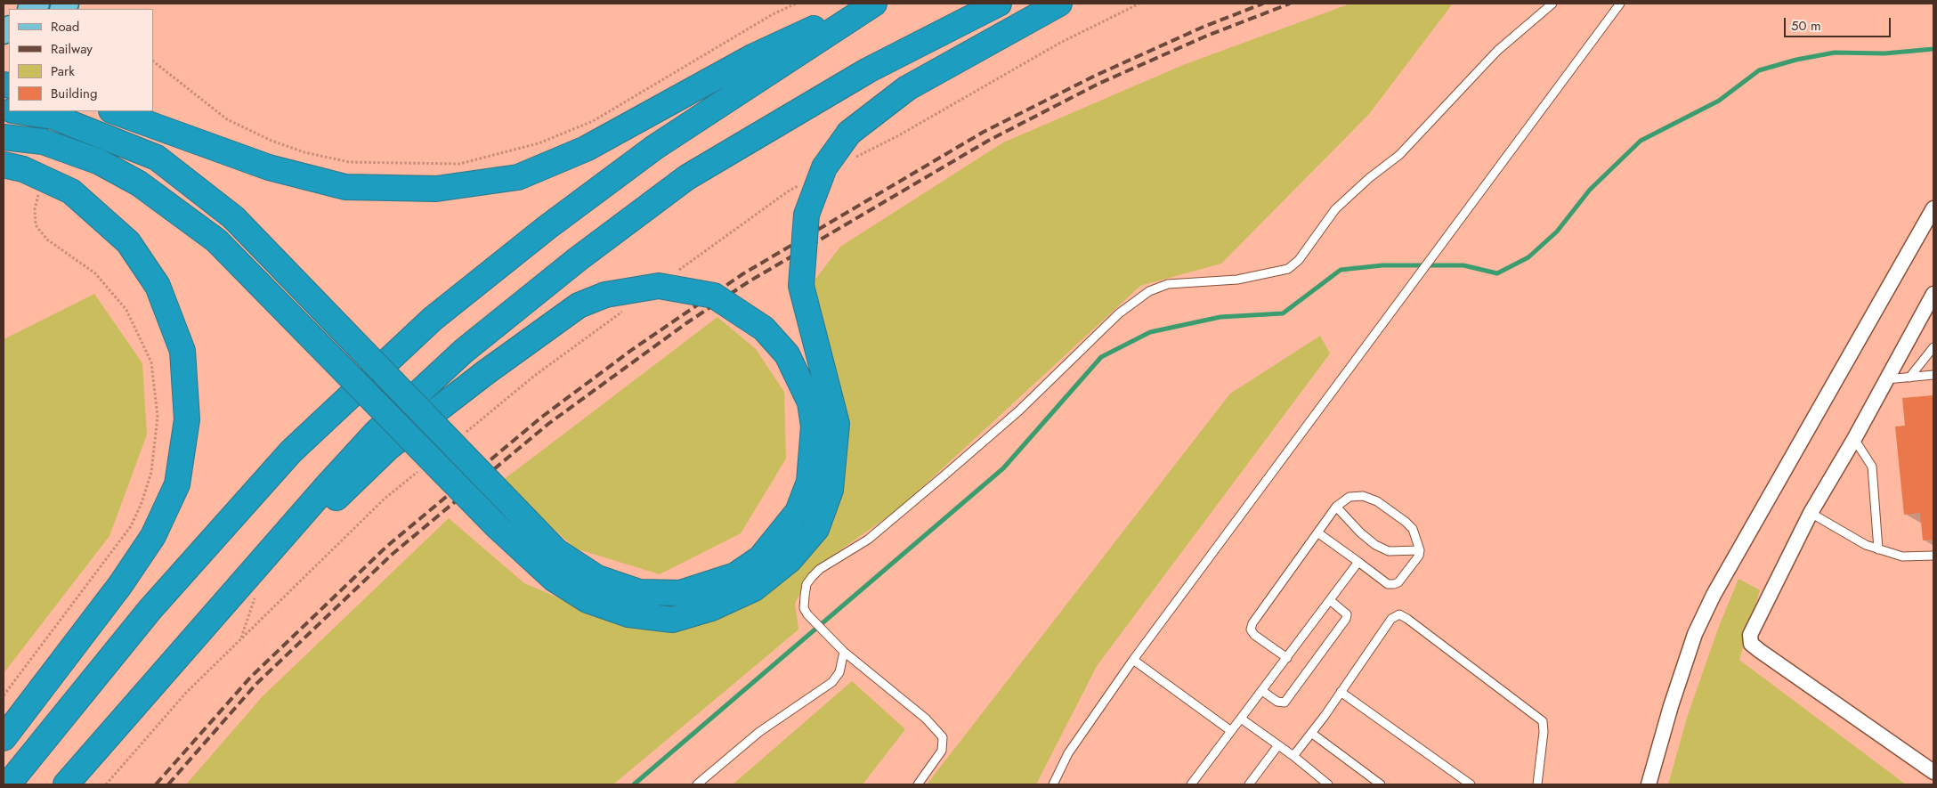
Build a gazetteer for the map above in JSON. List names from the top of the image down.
{
  "legend": [
    "Road",
    "Railway",
    "Park",
    "Building"
  ],
  "scale_bar": "50 m"
}
